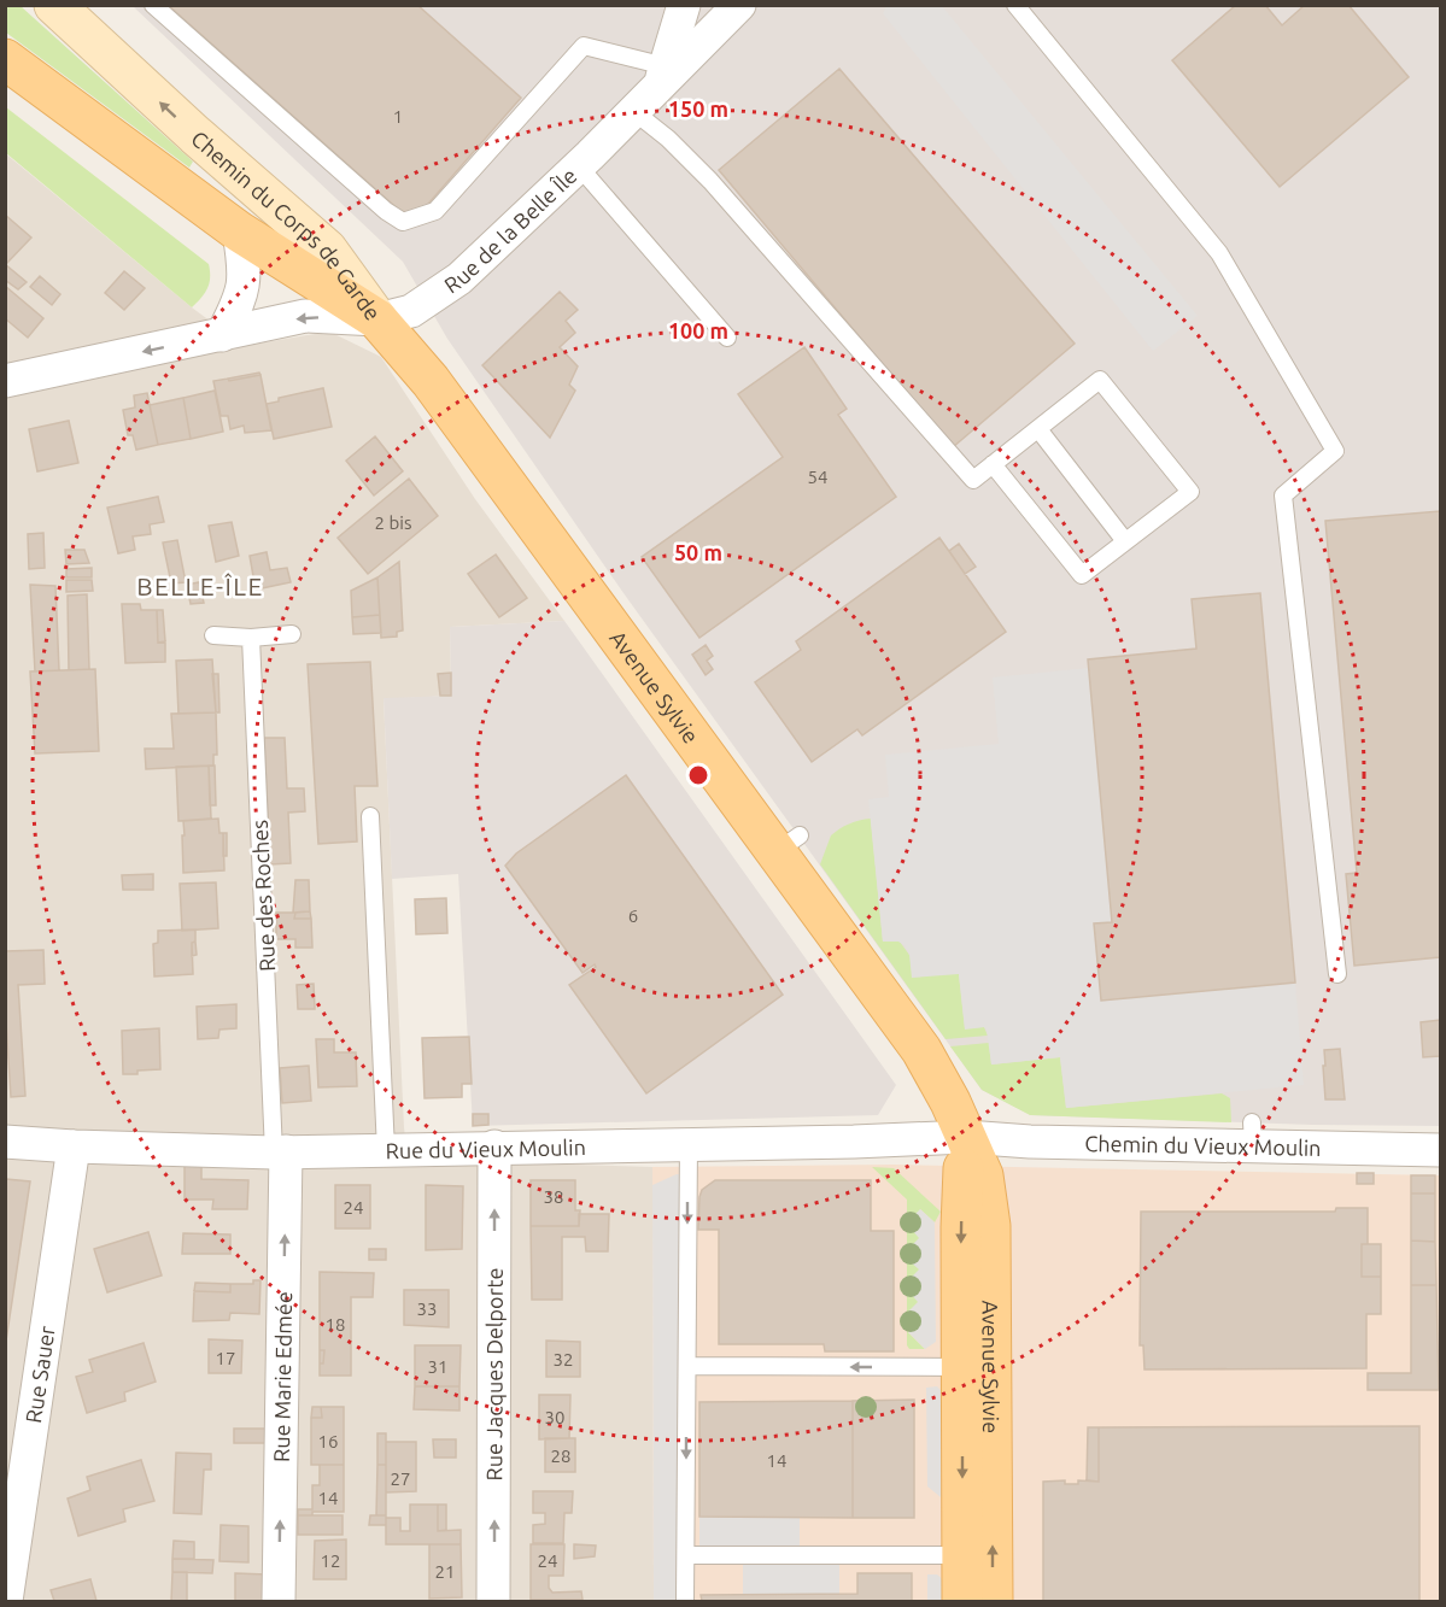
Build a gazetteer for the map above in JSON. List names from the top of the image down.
{
  "streets": {
    "main road": ["Chemin du Corps de Garde", "Avenue Sylvie"],
    "street": [
      "Rue de la Belle Île",
      "Chemin du Vieux Moulin",
      "Rue du Vieux Moulin",
      "Rue Sauer",
      "Rue Jacques Delporte",
      "Rue Marie Edmée"
    ],
    "lane": ["Rue des Roches"]
  },
  "crossings": [
    ["Chemin du Corps de Garde", "Rue de la Belle Île"],
    ["Chemin du Corps de Garde", "Avenue Sylvie"],
    ["Rue de la Belle Île", "Avenue Sylvie"],
    ["Avenue Sylvie", "Chemin du Vieux Moulin"],
    ["Avenue Sylvie", "Rue du Vieux Moulin"],
    ["Rue des Roches", "Rue du Vieux Moulin"],
    ["Rue des Roches", "Rue Marie Edmée"],
    ["Chemin du Vieux Moulin", "Rue du Vieux Moulin"],
    ["Rue du Vieux Moulin", "Rue Sauer"],
    ["Rue du Vieux Moulin", "Rue Jacques Delporte"],
    ["Rue du Vieux Moulin", "Rue Marie Edmée"]
  ],
  "one_way": [
    "Chemin du Corps de Garde",
    "Rue de la Belle Île",
    "Rue Jacques Delporte",
    "Rue Marie Edmée"
  ],
  "districts": ["BELLE-ÎLE"],
  "house_numbers": [
    "1",
    "54",
    "2 bis",
    "6",
    "38",
    "24",
    "33",
    "18",
    "17",
    "32",
    "31",
    "30",
    "16",
    "28",
    "14",
    "27",
    "14",
    "12",
    "24",
    "21"
  ],
  "rings": ["150 m", "100 m", "50 m"]
}
